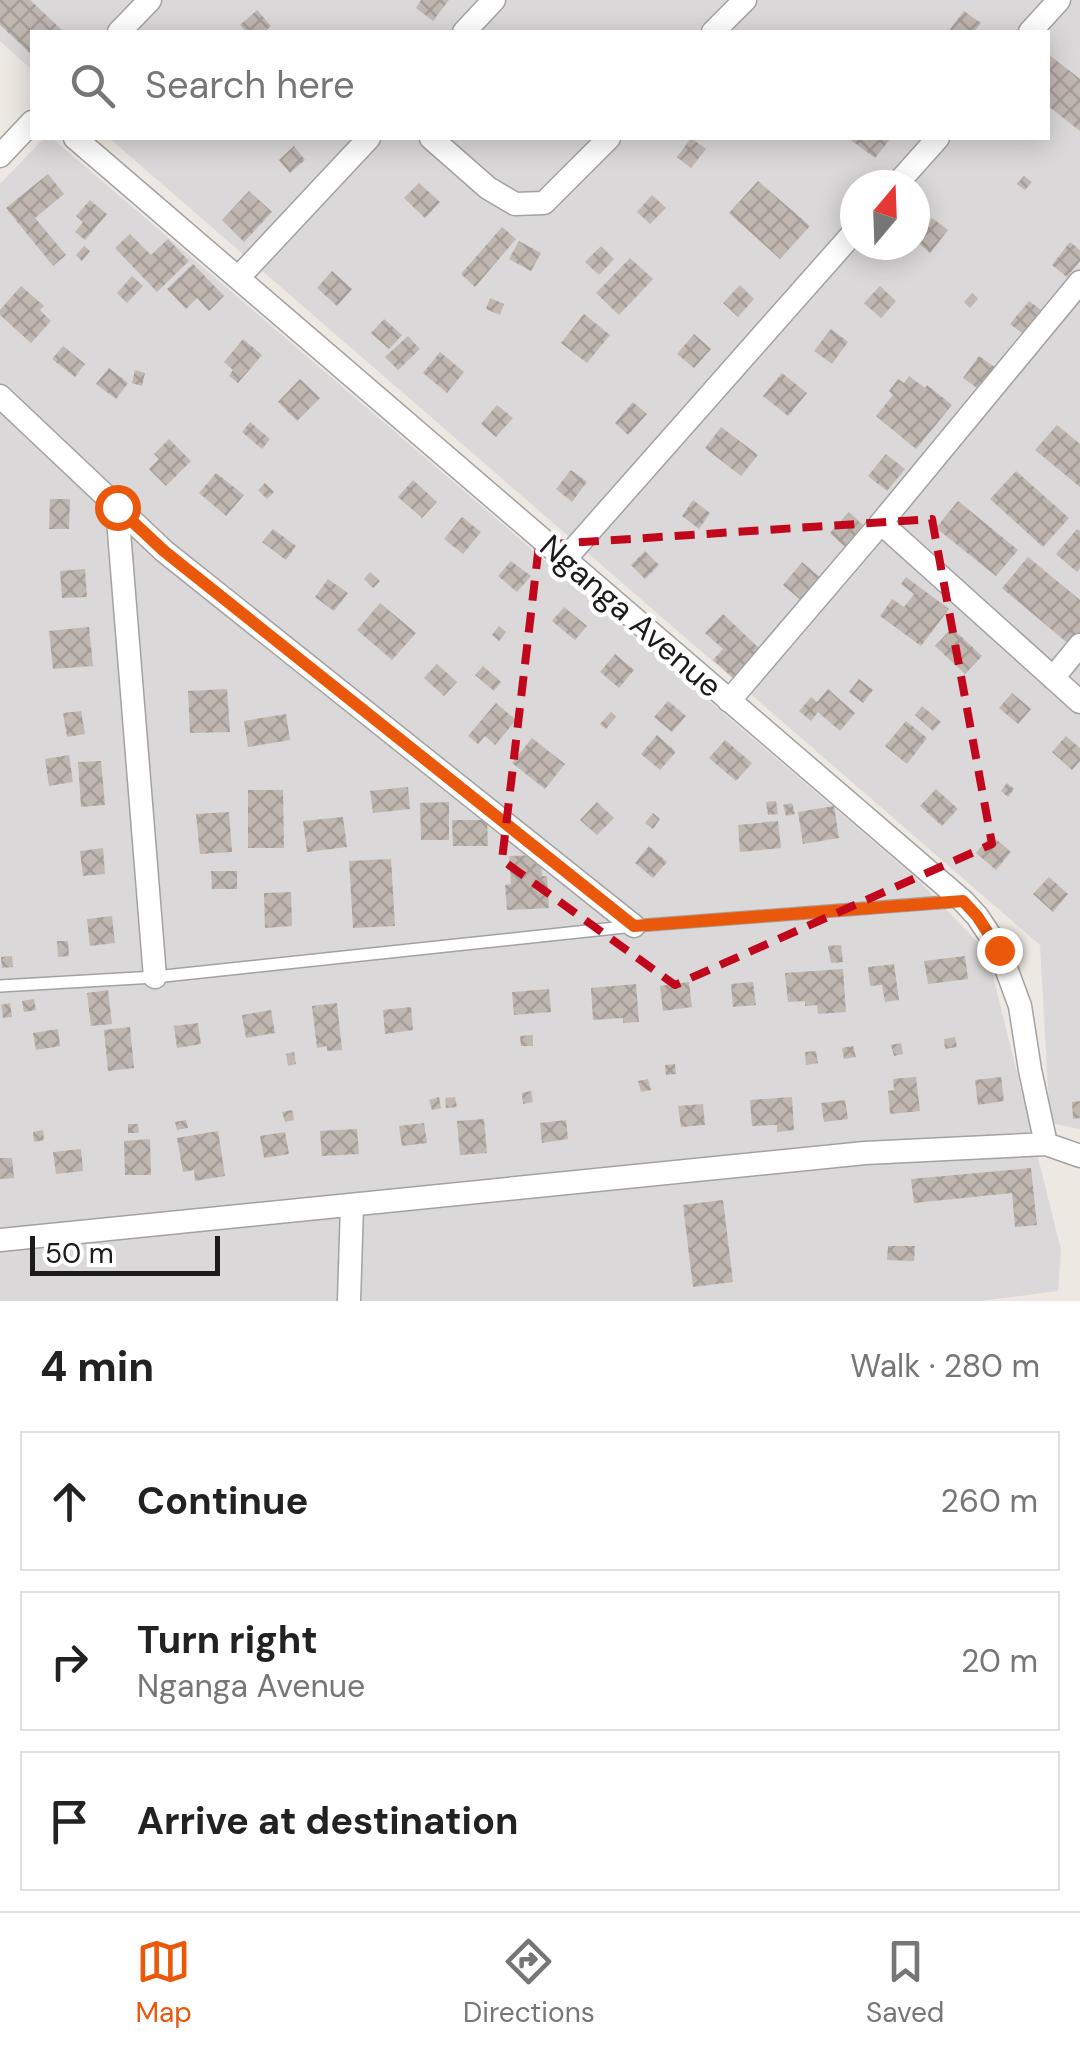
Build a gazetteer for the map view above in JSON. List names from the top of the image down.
{
  "streets": {
    "street": ["Nganga Avenue"]
  },
  "scale_bar": "50 m",
  "north": "top",
  "page": {
    "search": "Search here",
    "scale": "50 m",
    "heading": ["4 min", "Walk · 280 m"],
    "list": [
      ["Continue", "260 m"],
      ["Turn right", "Nganga Avenue", "20 m"],
      "Arrive at destination"
    ],
    "nav": ["Map", "Directions", "Saved"]
  }
}
